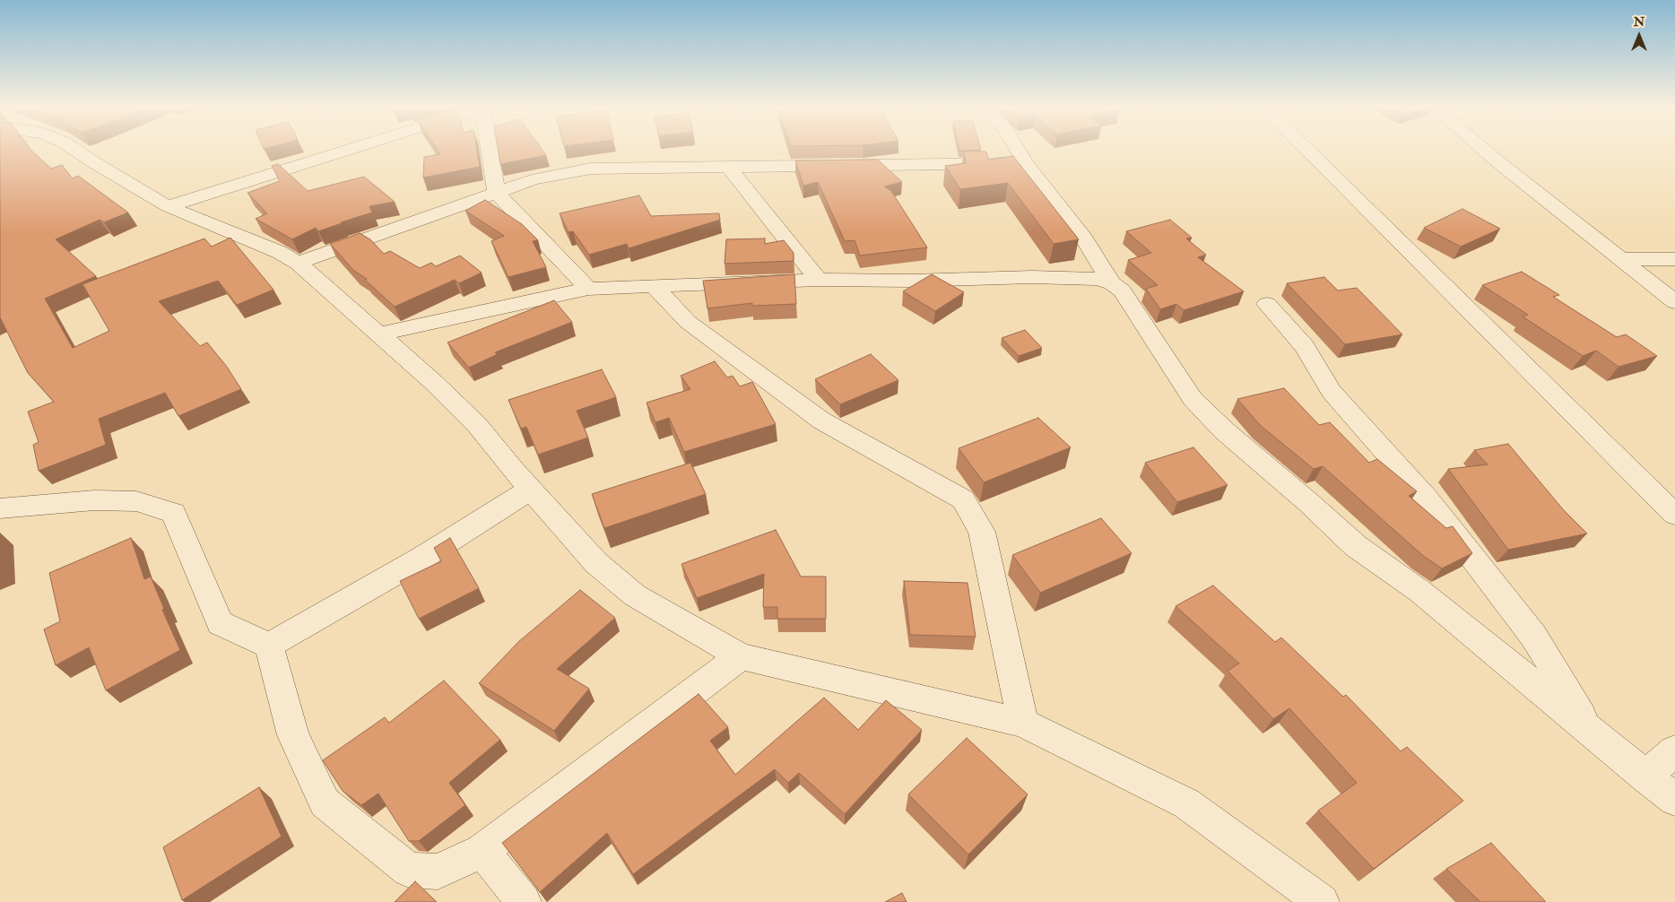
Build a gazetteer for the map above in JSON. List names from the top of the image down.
{
  "north": "top"
}
